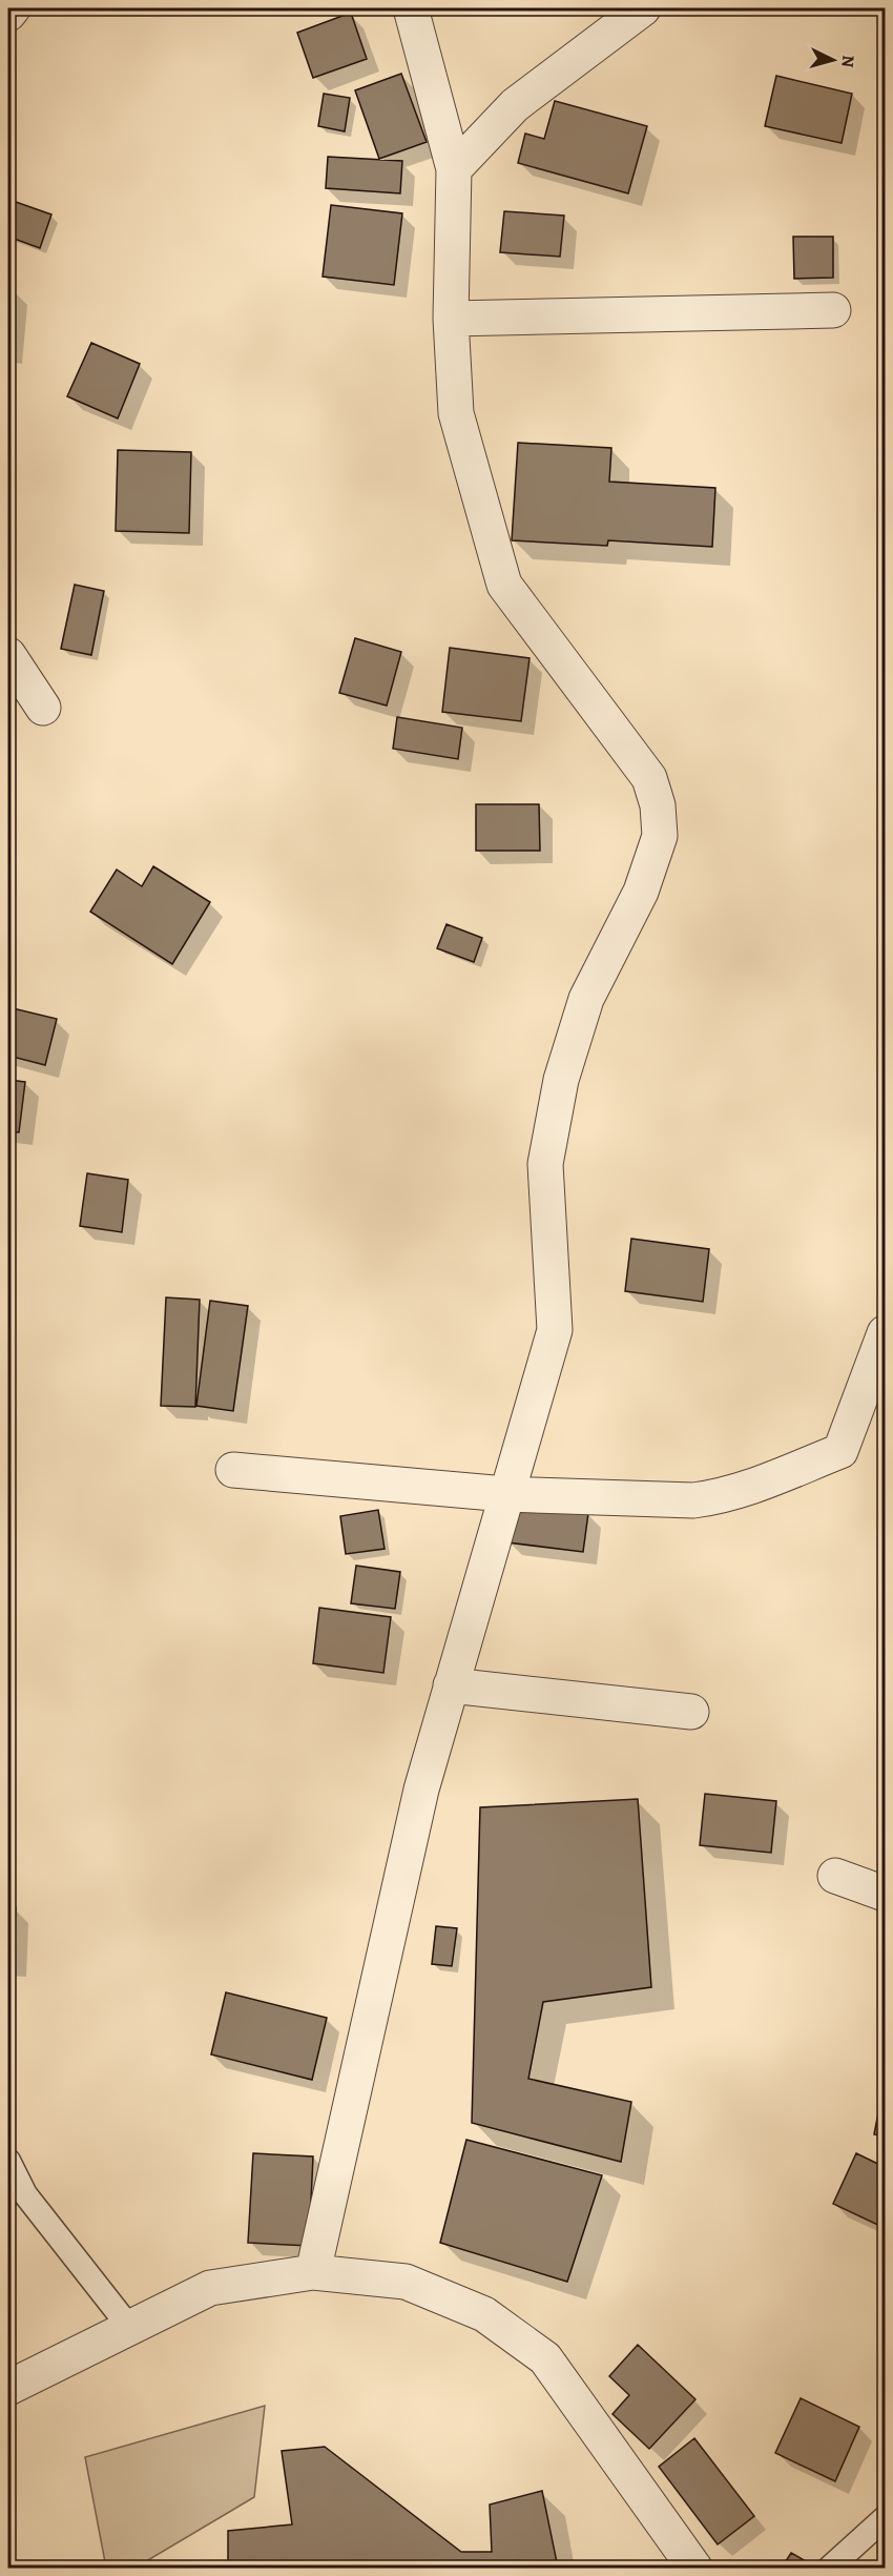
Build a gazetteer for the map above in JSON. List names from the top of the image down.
{
  "north": "right"
}
